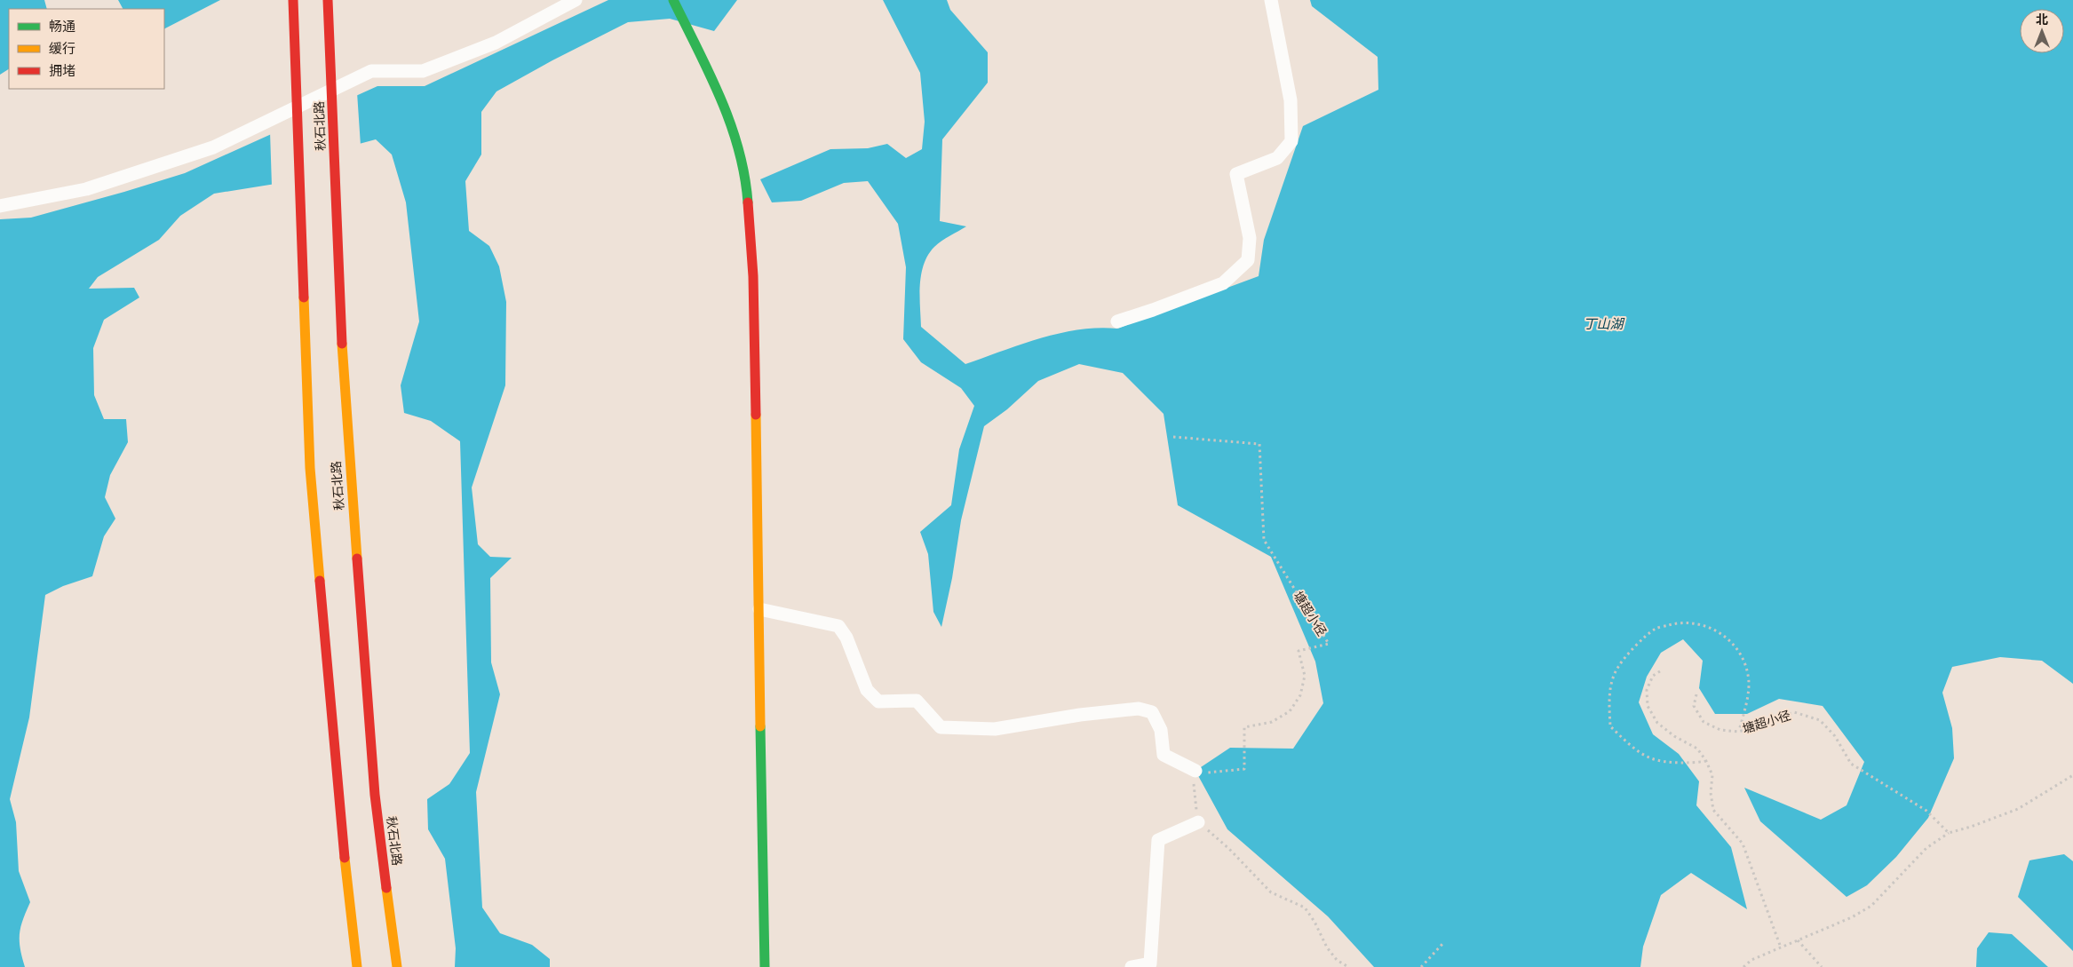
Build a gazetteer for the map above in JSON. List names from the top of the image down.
{
  "streets": {
    "main road": ["秋石北路"],
    "path": ["塘超小径"]
  },
  "water": ["丁山湖"],
  "legend": ["畅通", "缓行", "拥堵"],
  "north": "top"
}
